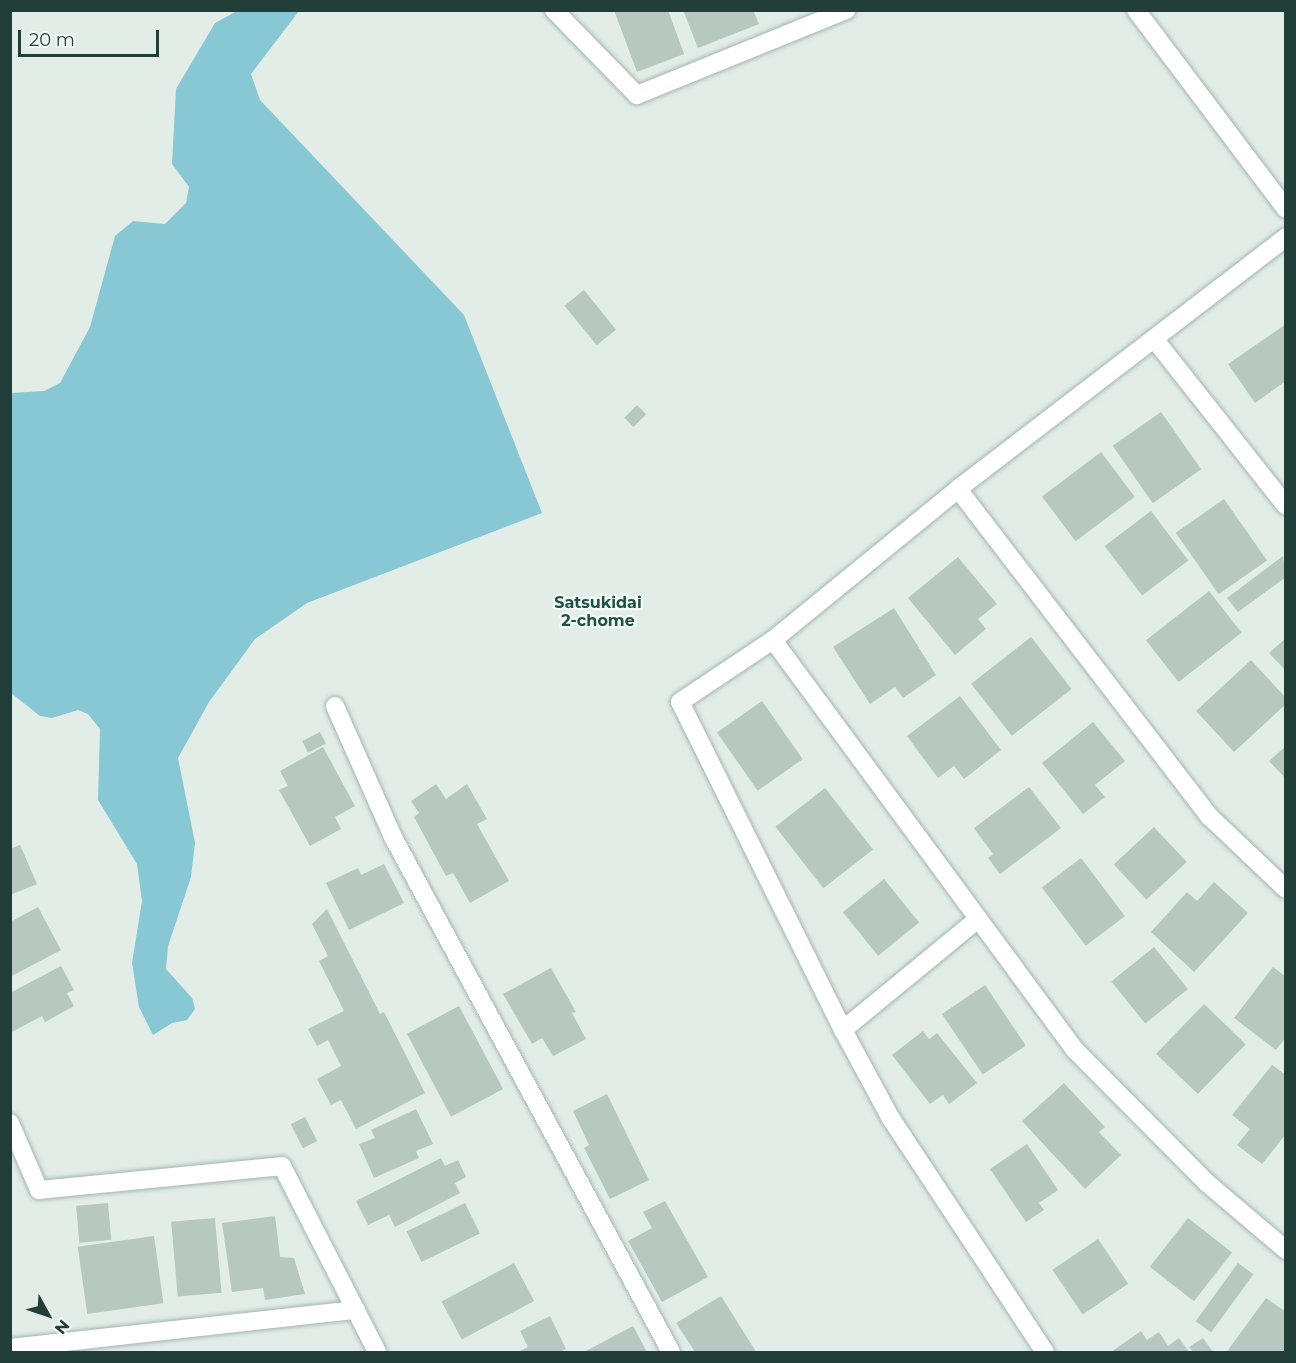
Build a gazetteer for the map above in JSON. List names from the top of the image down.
{
  "districts": ["Satsukidai 2-chome"],
  "scale_bar": "20 m",
  "north": "bottom right"
}
